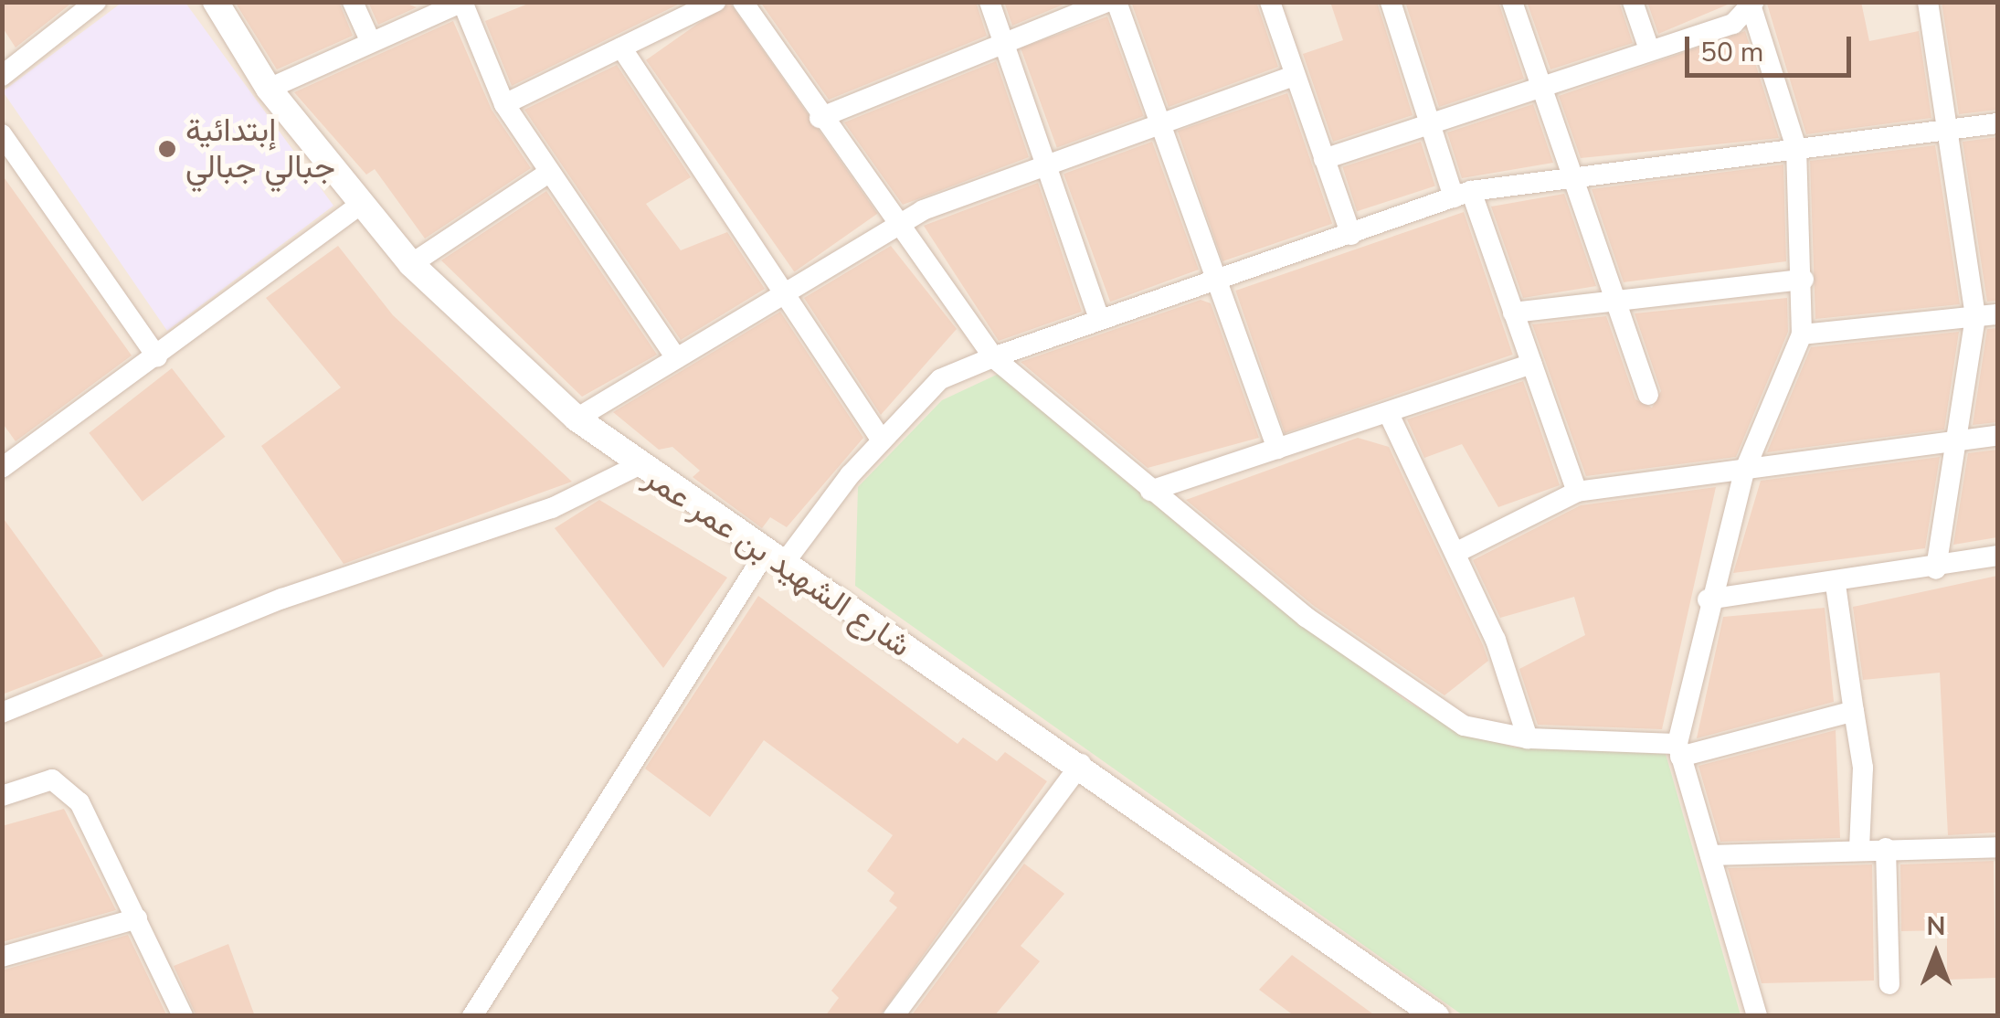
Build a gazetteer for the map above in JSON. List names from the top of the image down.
{
  "streets": {
    "street": ["شارع الشهيد بن عمر عمر"]
  },
  "places": ["إبتدائية جبالي جبالي"],
  "scale_bar": "50 m",
  "north": "top"
}
